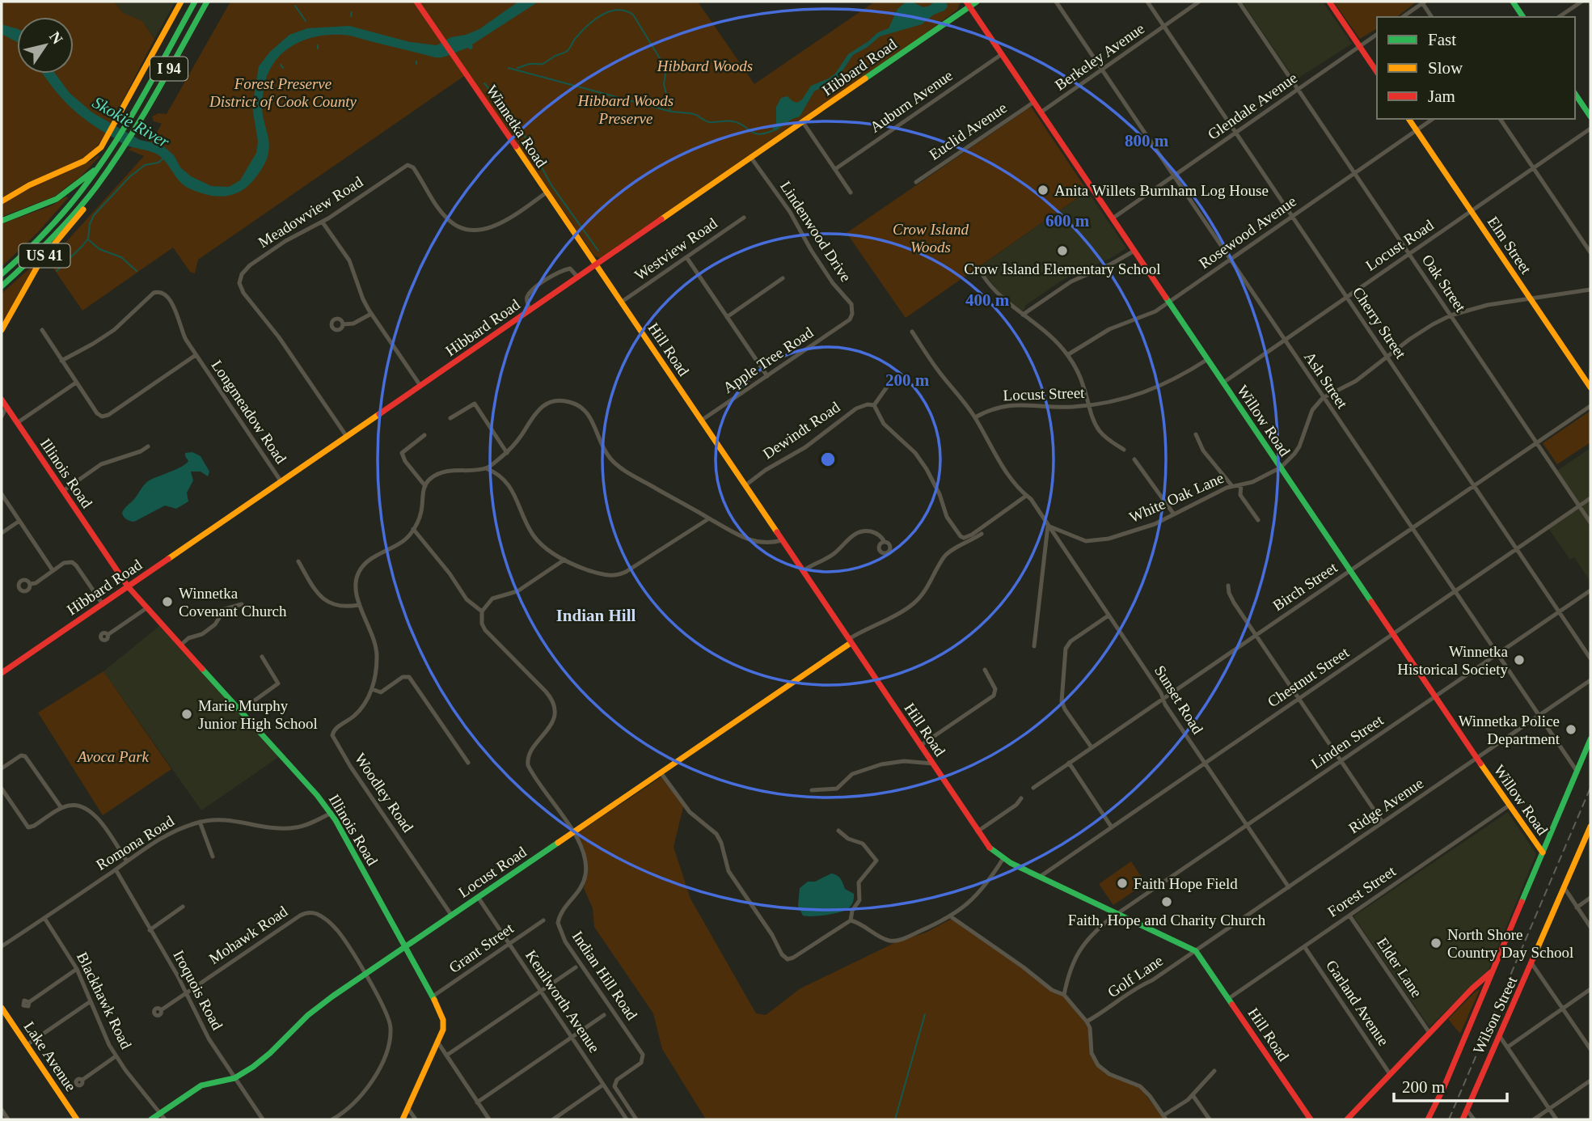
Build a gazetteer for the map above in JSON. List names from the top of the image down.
{
  "streets": {
    "main road": [
      "Hibbard Road",
      "I 94",
      "Winnetka Road",
      "Locust Road",
      "Elm Street",
      "US 41",
      "Hill Road",
      "Willow Road",
      "Illinois Road",
      "Wilson Street",
      "Lake Avenue"
    ],
    "street": [
      "Berkeley Avenue",
      "Auburn Avenue",
      "Glendale Avenue",
      "Euclid Avenue",
      "Meadowview Road",
      "Lindenwood Drive",
      "Rosewood Avenue",
      "Westview Road",
      "Oak Street",
      "Cherry Street",
      "Apple Tree Road",
      "Ash Street",
      "Locust Street",
      "Longmeadow Road",
      "Dewindt Road",
      "White Oak Lane",
      "Birch Street",
      "Chestnut Street",
      "Sunset Road",
      "Linden Street",
      "Woodley Road",
      "Ridge Avenue",
      "Romona Road",
      "Forest Street",
      "Mohawk Road",
      "Grant Street",
      "Elder Lane",
      "Indian Hill Road",
      "Golf Lane",
      "Iroquois Road",
      "Blackhawk Road",
      "Kenilworth Avenue",
      "Garland Avenue"
    ]
  },
  "crossings": [
    ["Berkeley Avenue", "Cherry Street"],
    ["Berkeley Avenue", "Ash Street"],
    ["Berkeley Avenue", "Willow Road"],
    ["Hibbard Road", "Winnetka Road"],
    ["Hibbard Road", "Meadowview Road"],
    ["Hibbard Road", "Lindenwood Drive"],
    ["Hibbard Road", "Hill Road"],
    ["Hibbard Road", "Longmeadow Road"],
    ["Hibbard Road", "Willow Road"],
    ["Hibbard Road", "Illinois Road"],
    ["I 94", "US 41"],
    ["Auburn Avenue", "Willow Road"],
    ["Glendale Avenue", "Oak Street"],
    ["Glendale Avenue", "Cherry Street"],
    ["Glendale Avenue", "Ash Street"],
    ["Glendale Avenue", "Willow Road"],
    ["Winnetka Road", "Meadowview Road"],
    ["Winnetka Road", "Hill Road"],
    ["Euclid Avenue", "Willow Road"],
    ["Lindenwood Drive", "Apple Tree Road"],
    ["Rosewood Avenue", "Elm Street"],
    ["Rosewood Avenue", "Oak Street"],
    ["Rosewood Avenue", "Cherry Street"],
    ["Rosewood Avenue", "Ash Street"],
    ["Rosewood Avenue", "Willow Road"],
    ["Locust Road", "Elm Street"],
    ["Locust Road", "Oak Street"],
    ["Locust Road", "Cherry Street"],
    ["Locust Road", "Hill Road"],
    ["Locust Road", "Ash Street"],
    ["Locust Road", "Willow Road"],
    ["Locust Road", "Illinois Road"],
    ["Locust Road", "Woodley Road"],
    ["Locust Road", "Mohawk Road"],
    ["Locust Road", "Indian Hill Road"],
    ["Locust Road", "Iroquois Road"],
    ["Locust Road", "Blackhawk Road"],
    ["Locust Road", "Kenilworth Avenue"],
    ["Westview Road", "Hill Road"],
    ["Oak Street", "Birch Street"],
    ["Oak Street", "Chestnut Street"],
    ["Cherry Street", "Birch Street"],
    ["Cherry Street", "Chestnut Street"],
    ["Cherry Street", "Linden Street"],
    ["Hill Road", "Apple Tree Road"],
    ["Hill Road", "Dewindt Road"],
    ["Hill Road", "Chestnut Street"],
    ["Hill Road", "Linden Street"],
    ["Hill Road", "Ridge Avenue"],
    ["Hill Road", "Forest Street"],
    ["Hill Road", "Golf Lane"],
    ["Ash Street", "Birch Street"],
    ["Ash Street", "Chestnut Street"],
    ["Ash Street", "Linden Street"],
    ["Ash Street", "Ridge Avenue"],
    ["Locust Street", "Willow Road"],
    ["Locust Street", "Sunset Road"],
    ["Willow Road", "White Oak Lane"],
    ["Willow Road", "Birch Street"],
    ["Willow Road", "Chestnut Street"],
    ["Willow Road", "Linden Street"],
    ["Willow Road", "Ridge Avenue"],
    ["Willow Road", "Forest Street"],
    ["Illinois Road", "Romona Road"],
    ["Illinois Road", "Grant Street"],
    ["White Oak Lane", "Sunset Road"],
    ["Birch Street", "Sunset Road"],
    ["Chestnut Street", "Sunset Road"],
    ["Sunset Road", "Linden Street"],
    ["Sunset Road", "Ridge Avenue"],
    ["Ridge Avenue", "Golf Lane"],
    ["Romona Road", "Iroquois Road"],
    ["Romona Road", "Blackhawk Road"],
    ["Forest Street", "Elder Lane"],
    ["Forest Street", "Garland Avenue"],
    ["Mohawk Road", "Iroquois Road"],
    ["Grant Street", "Kenilworth Avenue"]
  ],
  "districts": ["Indian Hill"],
  "water": ["Skokie River"],
  "parks": [
    "Hibbard Woods",
    "Forest Preserve District of Cook County",
    "Hibbard Woods Preserve",
    "Crow Island Woods",
    "Avoca Park"
  ],
  "places": [
    "Anita Willets Burnham Log House",
    "Crow Island Elementary School",
    "Winnetka Covenant Church",
    "Winnetka Historical Society",
    "Marie Murphy Junior High School",
    "Winnetka Police Department",
    "Faith Hope Field",
    "Faith, Hope and Charity Church",
    "North Shore Country Day School"
  ],
  "legend": ["Fast", "Slow", "Jam"],
  "scale_bar": "200 m",
  "north": "top right",
  "rings": [
    "800 m",
    "600 m",
    "400 m",
    "200 m"
  ]
}
